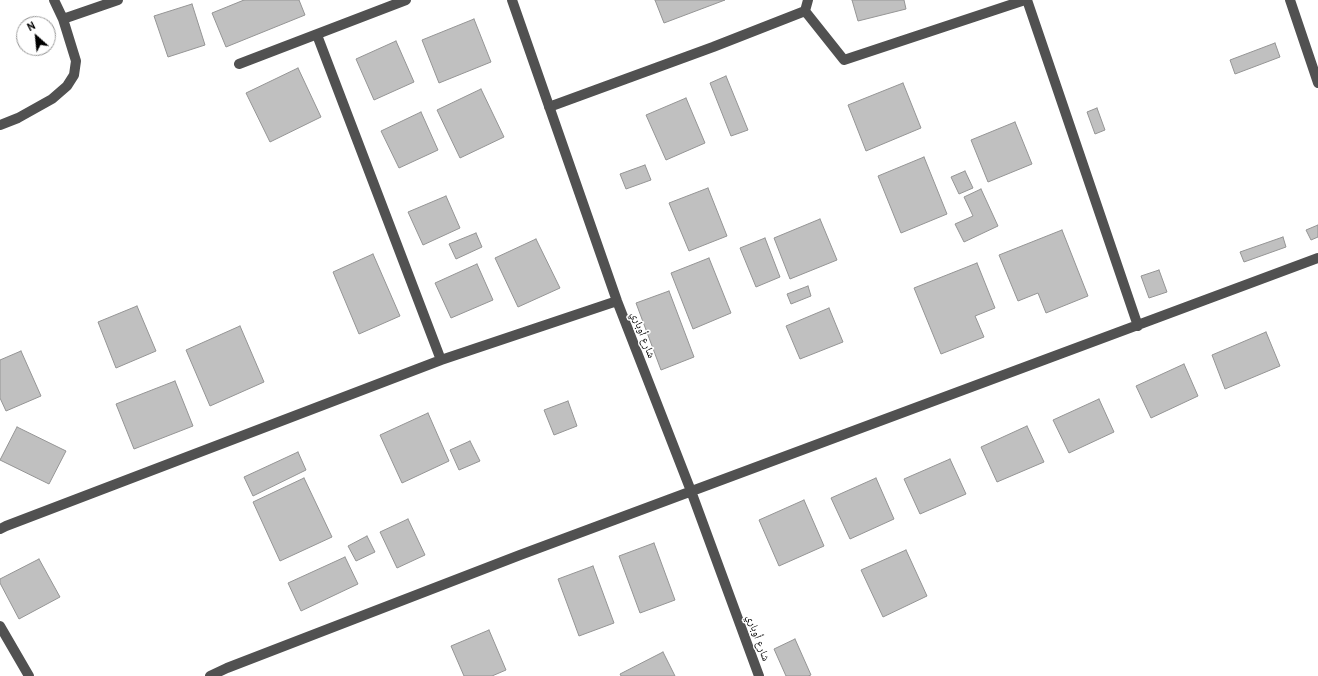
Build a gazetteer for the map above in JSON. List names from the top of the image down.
{
  "streets": {
    "street": ["شارع أوباري"]
  },
  "north": "top left"
}
